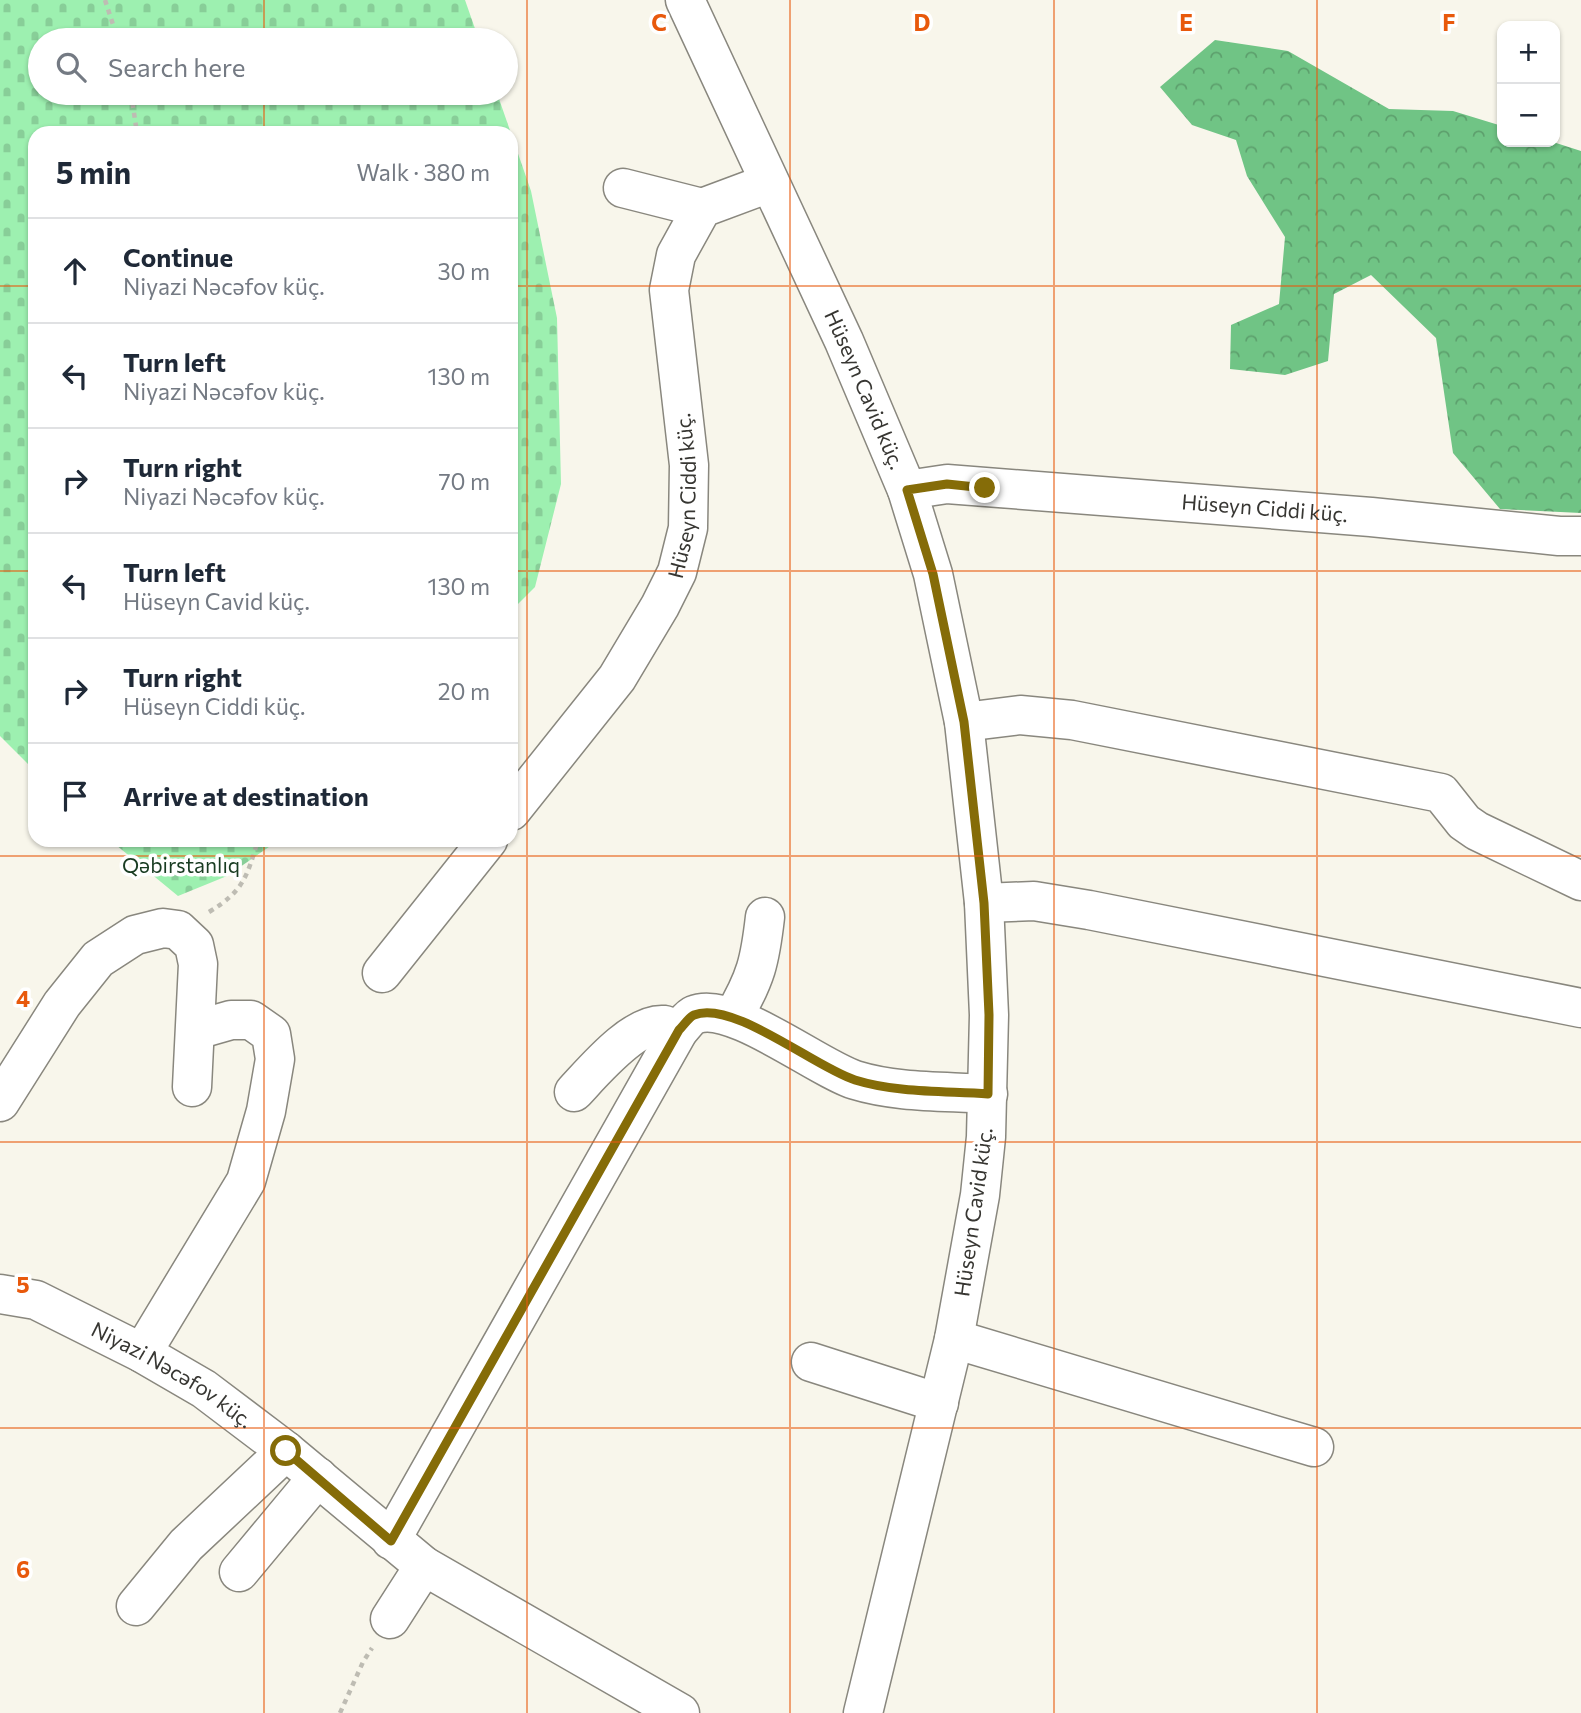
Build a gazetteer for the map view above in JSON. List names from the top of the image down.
{
  "streets": {
    "street": ["Hüseyn Cavid küç.", "Hüseyn Ciddi küç.", "Niyazi Nəcəfov küç."]
  },
  "crossings": [
    ["Hüseyn Cavid küç.", "Hüseyn Ciddi küç."]
  ],
  "parks": ["Qəbirstanlıq"],
  "page": {
    "map_buttons": ["+", "−"],
    "search": "Search here",
    "heading": ["5 min", "Walk · 380 m"],
    "list": [
      ["Continue", "Niyazi Nəcəfov küç.", "30 m"],
      ["Turn left", "Niyazi Nəcəfov küç.", "130 m"],
      ["Turn right", "Niyazi Nəcəfov küç.", "70 m"],
      ["Turn left", "Hüseyn Cavid küç.", "130 m"],
      ["Turn right", "Hüseyn Ciddi küç.", "20 m"],
      "Arrive at destination"
    ]
  },
  "grid": {
    "columns": [
      "C",
      "D",
      "E",
      "F"
    ],
    "rows": ["4", "5", "6"]
  }
}
